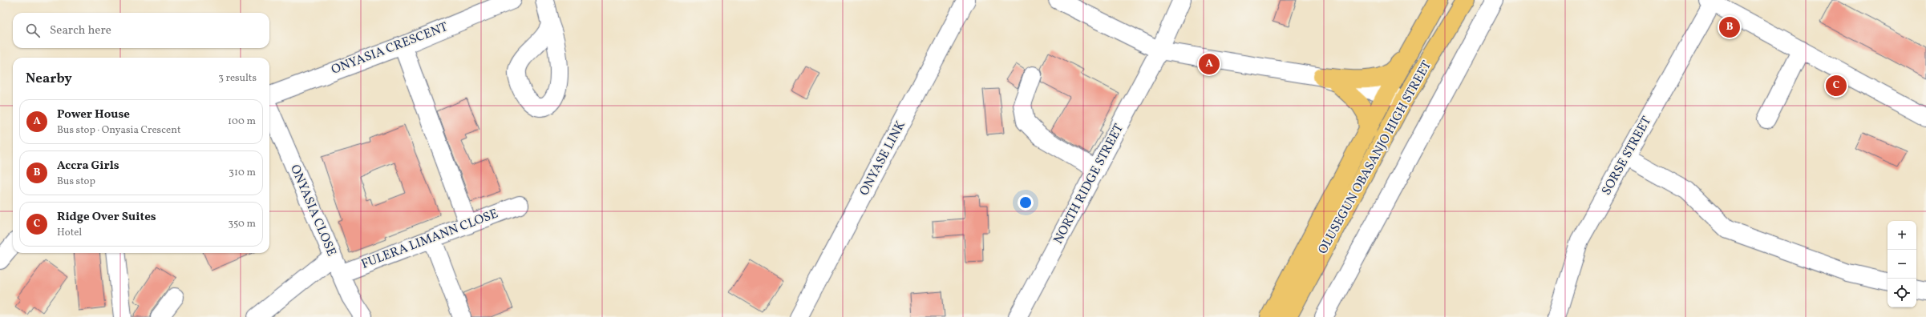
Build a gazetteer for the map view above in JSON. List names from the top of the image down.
{
  "streets": {
    "main road": ["OLUSEGUN OBASANJO HIGH STREET"],
    "street": [
      "ONYASIA CRESCENT",
      "SORSE STREET",
      "ONYASE LINK",
      "NORTH RIDGE STREET",
      "ONYASIA CLOSE",
      "FULERA LIMANN CLOSE"
    ]
  },
  "crossings": [
    ["ONYASIA CLOSE", "FULERA LIMANN CLOSE"]
  ],
  "page": {
    "search": "Search here",
    "pins": ["B", "A", "C"],
    "heading": ["Nearby", "3 results"],
    "list": [
      {
        "mark": "A",
        "name": "Power House",
        "note": "Bus stop · Onyasia Crescent",
        "value": "100 m"
      },
      {
        "mark": "B",
        "name": "Accra Girls",
        "note": "Bus stop",
        "value": "310 m"
      },
      {
        "mark": "C",
        "name": "Ridge Over Suites",
        "note": "Hotel",
        "value": "350 m"
      }
    ],
    "map_buttons": ["+", "−"]
  }
}
